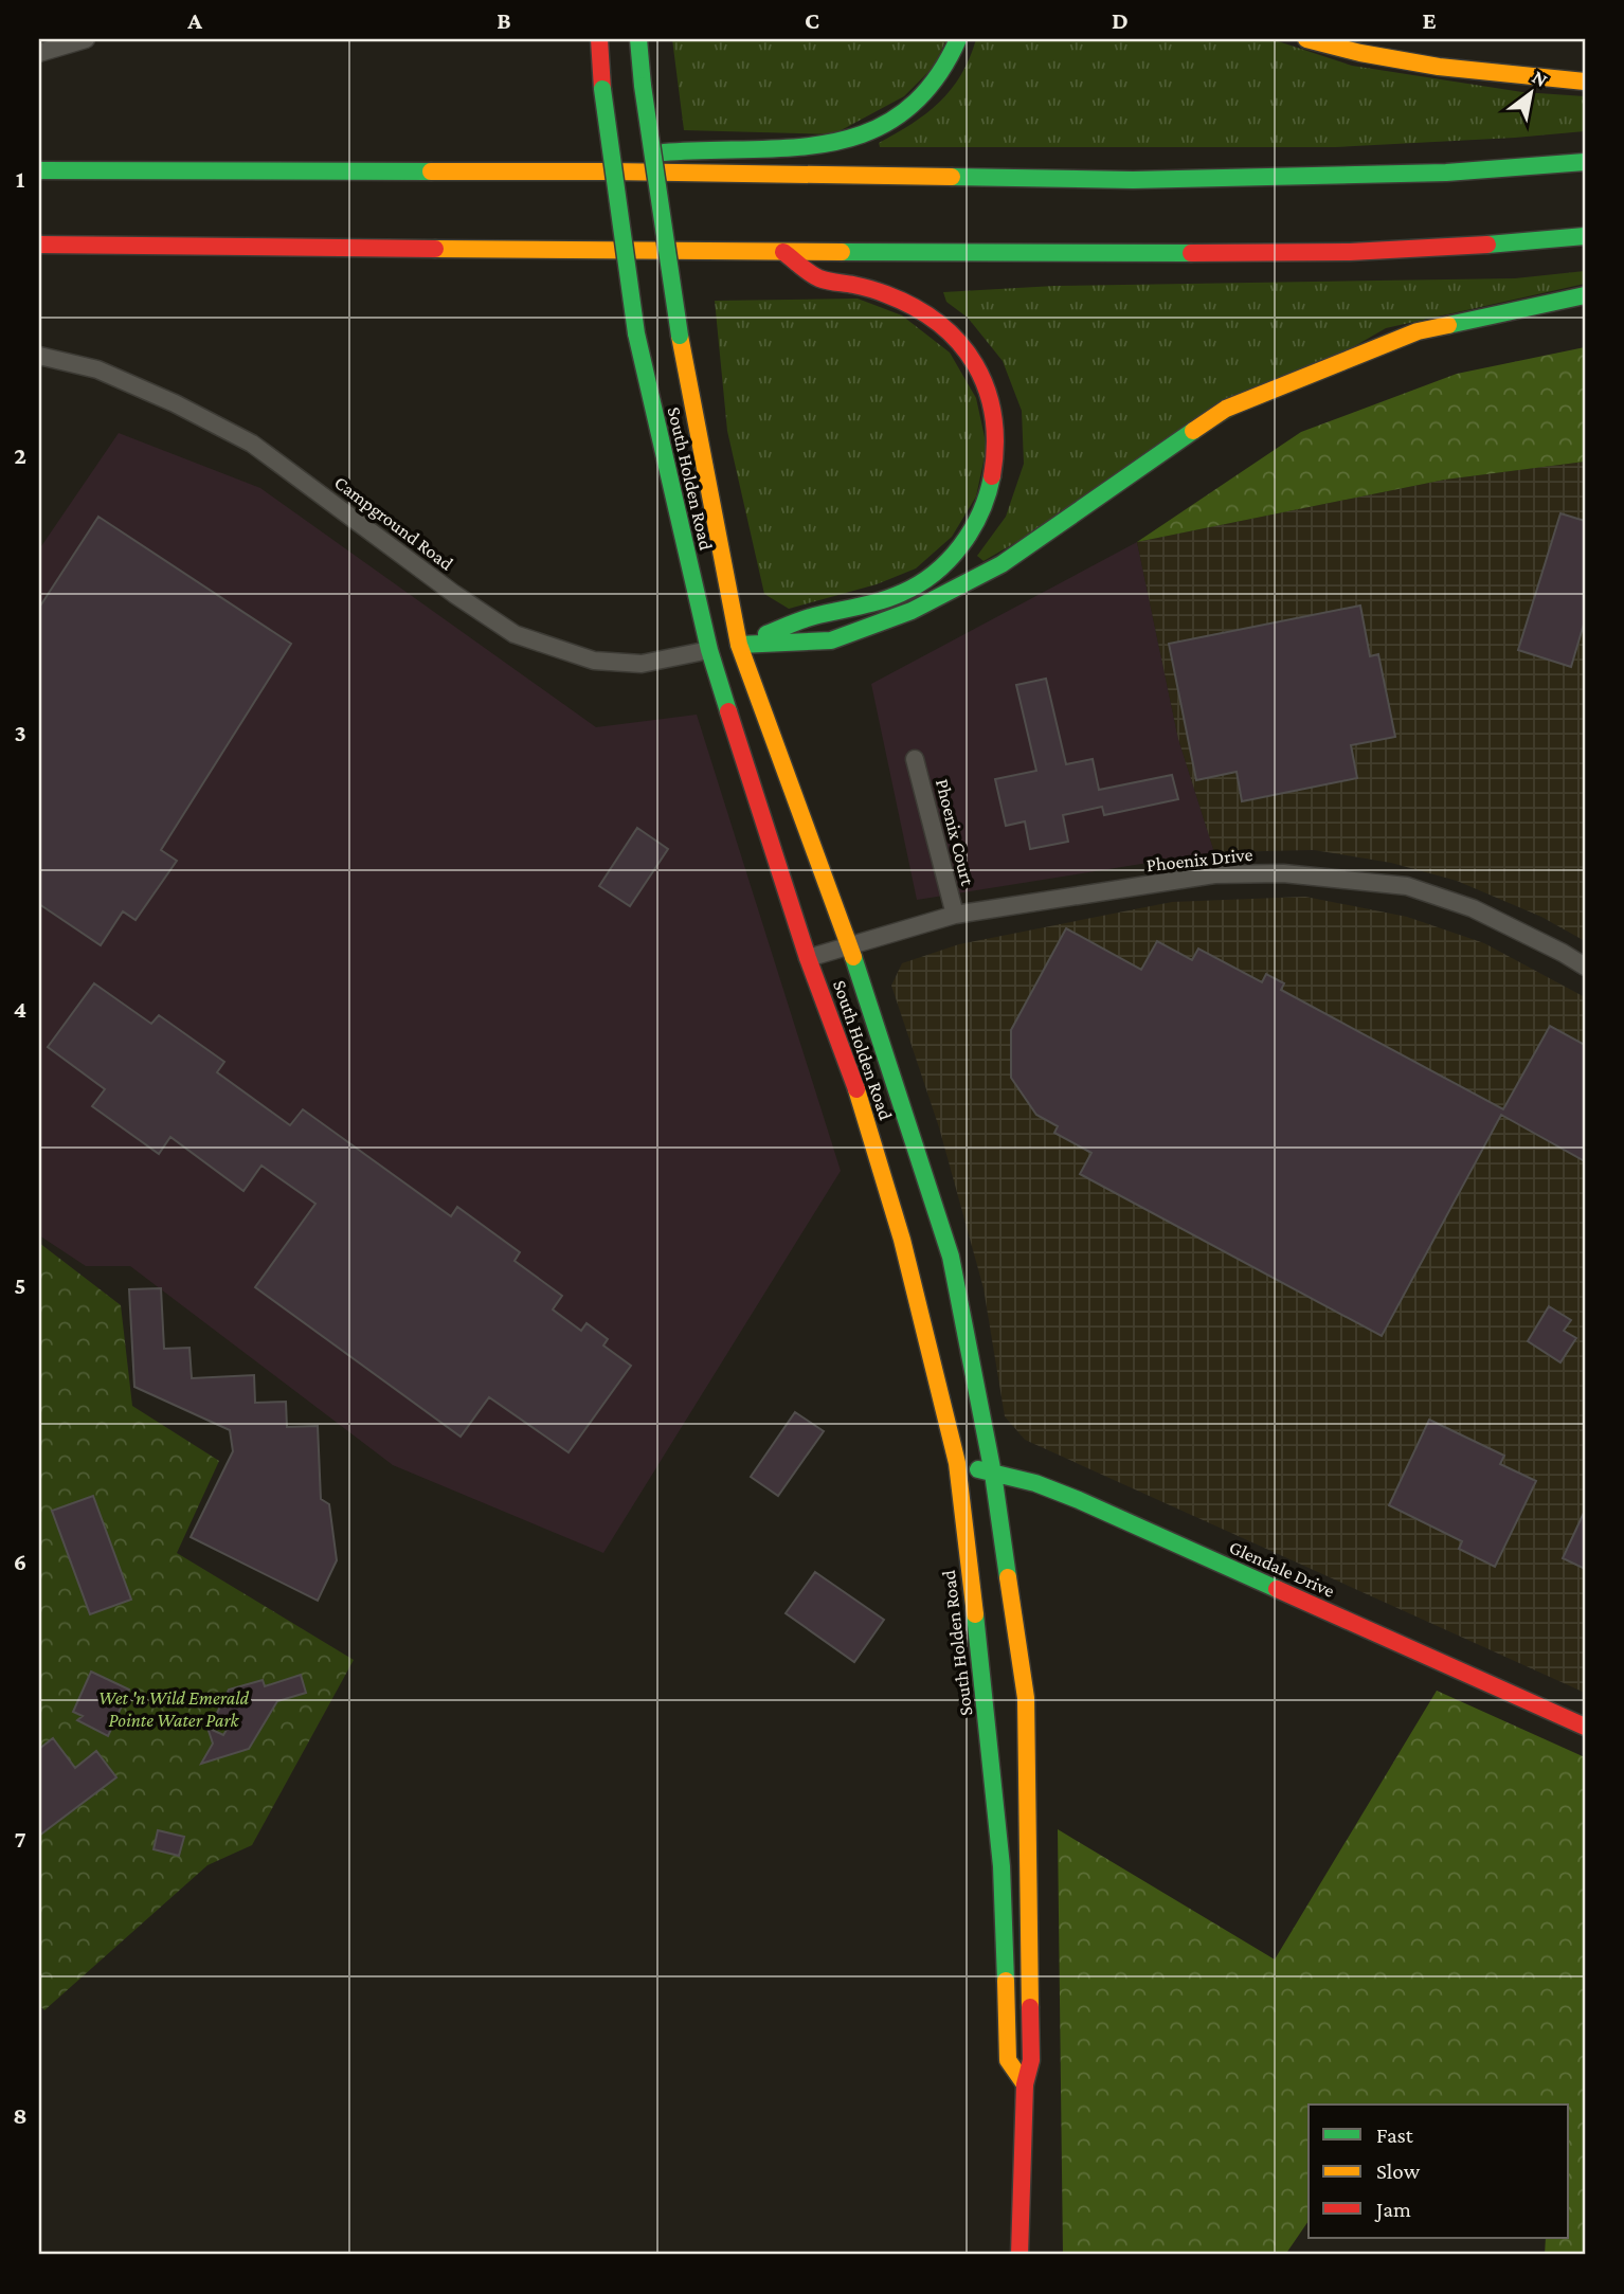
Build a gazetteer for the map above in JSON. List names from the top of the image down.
{
  "streets": {
    "main road": ["South Holden Road", "Campground Road", "Glendale Drive"],
    "street": ["Phoenix Court", "Phoenix Drive"]
  },
  "crossings": [
    ["South Holden Road", "Campground Road"],
    ["South Holden Road", "Phoenix Drive"],
    ["South Holden Road", "Glendale Drive"],
    ["Phoenix Court", "Phoenix Drive"]
  ],
  "parks": ["Wet 'n Wild Emerald Pointe Water Park"],
  "legend": ["Fast", "Slow", "Jam"],
  "north": "top right",
  "grid": {
    "columns": [
      "A",
      "B",
      "C",
      "D",
      "E"
    ],
    "rows": [
      "1",
      "2",
      "3",
      "4",
      "5",
      "6",
      "7",
      "8"
    ]
  }
}
